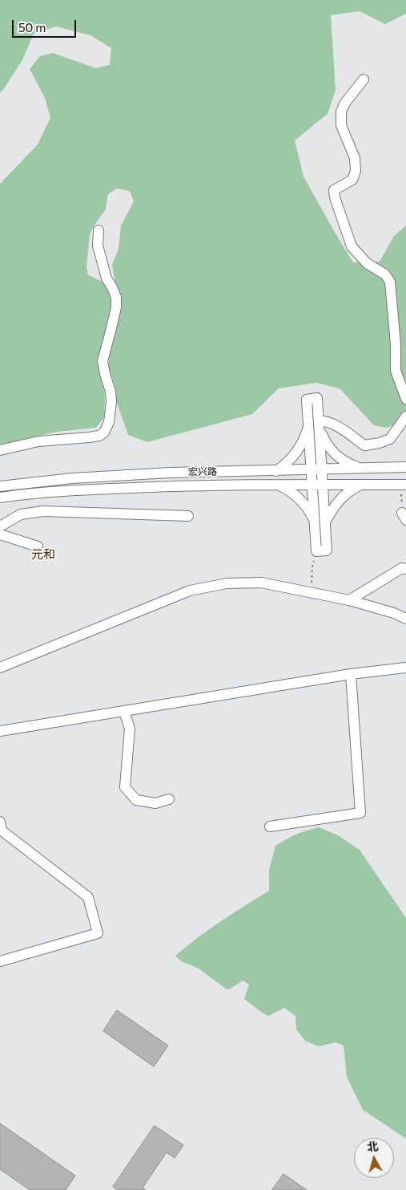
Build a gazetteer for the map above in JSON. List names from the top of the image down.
{
  "streets": {
    "street": ["宏兴路"]
  },
  "districts": ["元和"],
  "scale_bar": "50 m",
  "north": "top"
}
